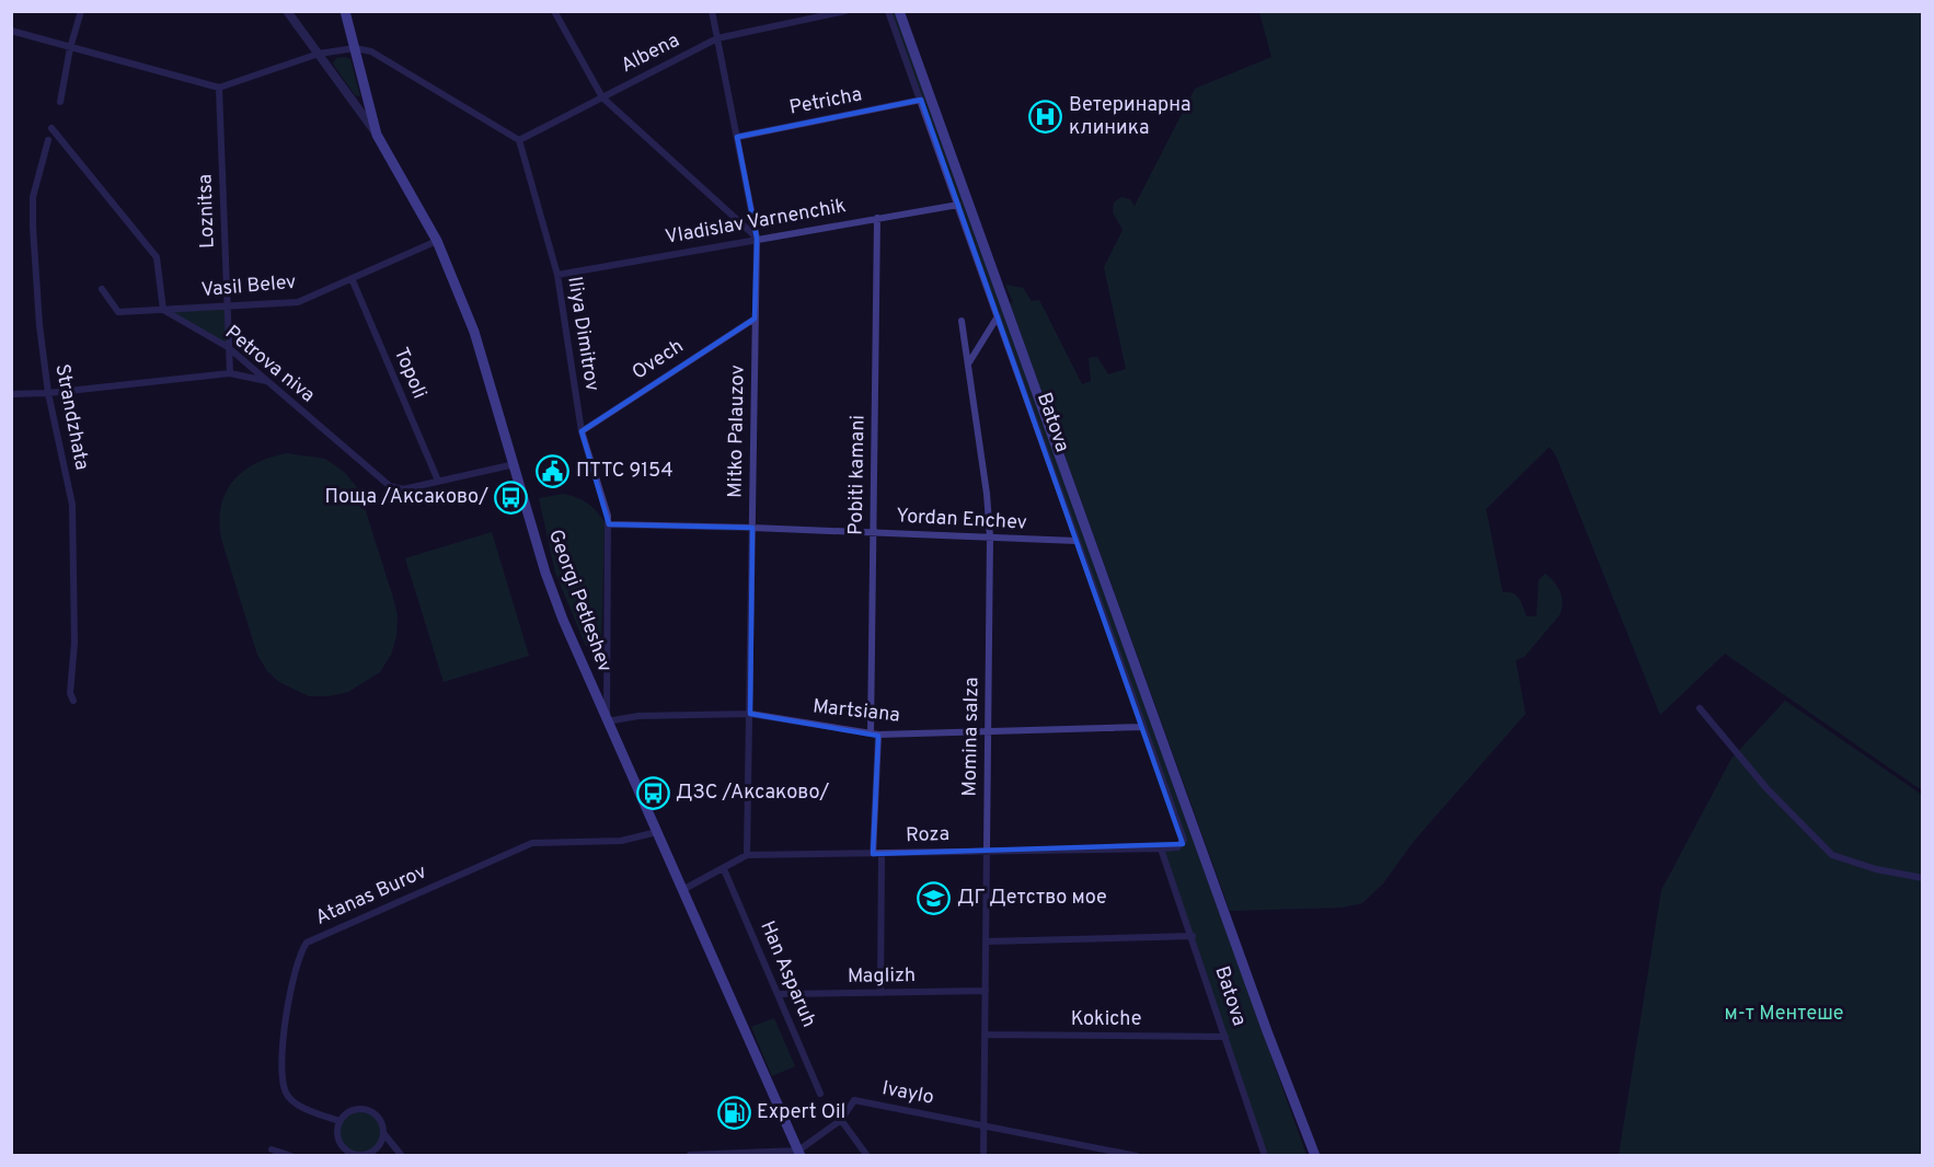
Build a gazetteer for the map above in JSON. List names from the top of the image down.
{
  "streets": {
    "main road": ["Georgi Petleshev"],
    "street": [
      "Albena",
      "Petricha",
      "Loznitsa",
      "Vladislav Varnenchik",
      "Vasil Belev",
      "Iliya Dimitrov",
      "Ovech",
      "Petrova niva",
      "Topoli",
      "Strandzhata",
      "Batova",
      "Mitko Palauzov",
      "Pobiti kamani",
      "Yordan Enchev",
      "Martsiana",
      "Momina salza",
      "Roza",
      "Atanas Burov",
      "Han Asparuh",
      "Maglizh",
      "Kokiche",
      "Ivaylo"
    ]
  },
  "crossings": [
    ["Albena", "Iliya Dimitrov"],
    ["Albena", "Mitko Palauzov"],
    ["Petricha", "Batova"],
    ["Petricha", "Mitko Palauzov"],
    ["Loznitsa", "Vasil Belev"],
    ["Loznitsa", "Petrova niva"],
    ["Vladislav Varnenchik", "Iliya Dimitrov"],
    ["Vladislav Varnenchik", "Batova"],
    ["Vladislav Varnenchik", "Mitko Palauzov"],
    ["Vladislav Varnenchik", "Pobiti kamani"],
    ["Vasil Belev", "Petrova niva"],
    ["Vasil Belev", "Topoli"],
    ["Vasil Belev", "Georgi Petleshev"],
    ["Iliya Dimitrov", "Ovech"],
    ["Iliya Dimitrov", "Yordan Enchev"],
    ["Iliya Dimitrov", "Georgi Petleshev"],
    ["Iliya Dimitrov", "Martsiana"],
    ["Ovech", "Mitko Palauzov"],
    ["Petrova niva", "Topoli"],
    ["Petrova niva", "Georgi Petleshev"],
    ["Batova", "Yordan Enchev"],
    ["Batova", "Martsiana"],
    ["Batova", "Roza"],
    ["Batova", "Kokiche"],
    ["Mitko Palauzov", "Yordan Enchev"],
    ["Mitko Palauzov", "Martsiana"],
    ["Mitko Palauzov", "Roza"],
    ["Pobiti kamani", "Yordan Enchev"],
    ["Pobiti kamani", "Martsiana"],
    ["Pobiti kamani", "Roza"],
    ["Yordan Enchev", "Momina salza"],
    ["Georgi Petleshev", "Martsiana"],
    ["Georgi Petleshev", "Atanas Burov"],
    ["Georgi Petleshev", "Ivaylo"],
    ["Martsiana", "Momina salza"],
    ["Momina salza", "Roza"],
    ["Momina salza", "Maglizh"],
    ["Momina salza", "Kokiche"],
    ["Momina salza", "Ivaylo"],
    ["Han Asparuh", "Maglizh"]
  ],
  "parks": ["м-т Ментeше"],
  "places": {
    "hospital": ["Ветеринарна клиника"],
    "public building": ["ПТТС 9154"],
    "bus stop": ["Поща /Аксаково/", "ДЗС /Аксаково/"],
    "school or university": ["ДГ Детство мое"],
    "fuel station": ["Expert Oil"]
  }
}
